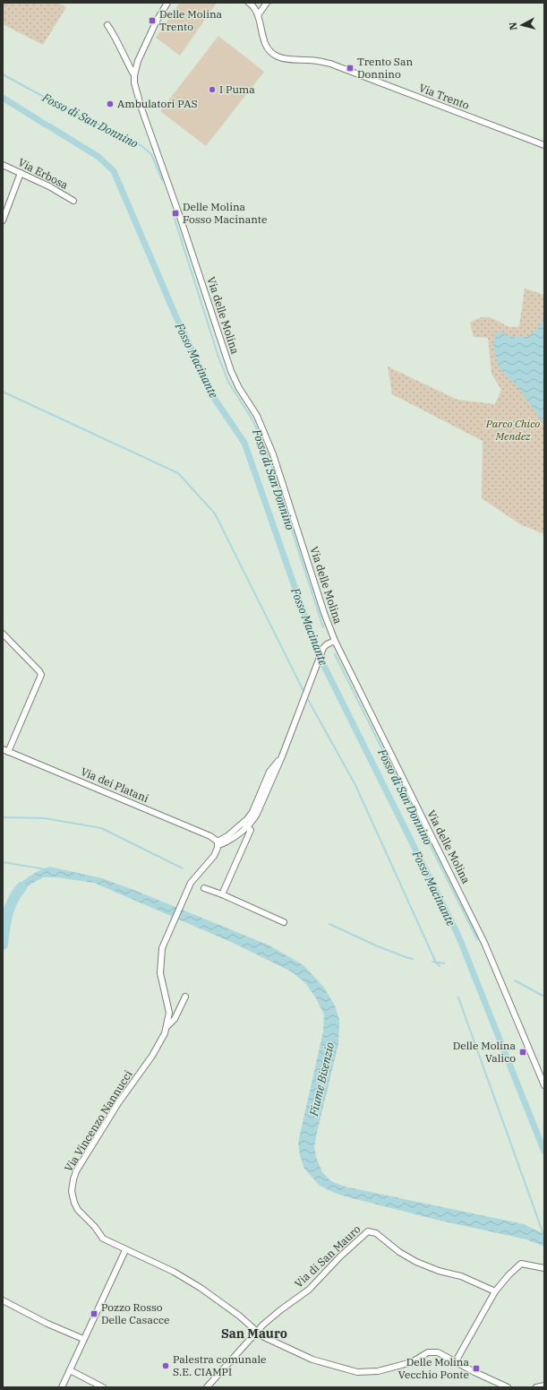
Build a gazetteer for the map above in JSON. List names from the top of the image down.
{
  "streets": {
    "street": [
      "Via Trento",
      "Via Erbosa",
      "Via delle Molina",
      "Via dei Platani",
      "Via Vincenzo Nannucci",
      "Via di San Mauro"
    ]
  },
  "crossings": [
    ["Via dei Platani", "Via Vincenzo Nannucci"],
    ["Via Vincenzo Nannucci", "Via di San Mauro"]
  ],
  "districts": ["San Mauro"],
  "water": ["Fosso di San Donnino", "Fosso Macinante", "Fiume Bisenzio"],
  "parks": ["Parco Chico Mendez"],
  "places": {
    "transit": [
      "Delle Molina Trento",
      "Trento San Donnino",
      "Delle Molina Fosso Macinante",
      "Delle Molina Valico",
      "Pozzo Rosso Delle Casacce",
      "Delle Molina Vecchio Ponte"
    ],
    "other": ["I Puma", "Ambulatori PAS", "Palestra comunale S.E. CIAMPI"]
  },
  "north": "left"
}
